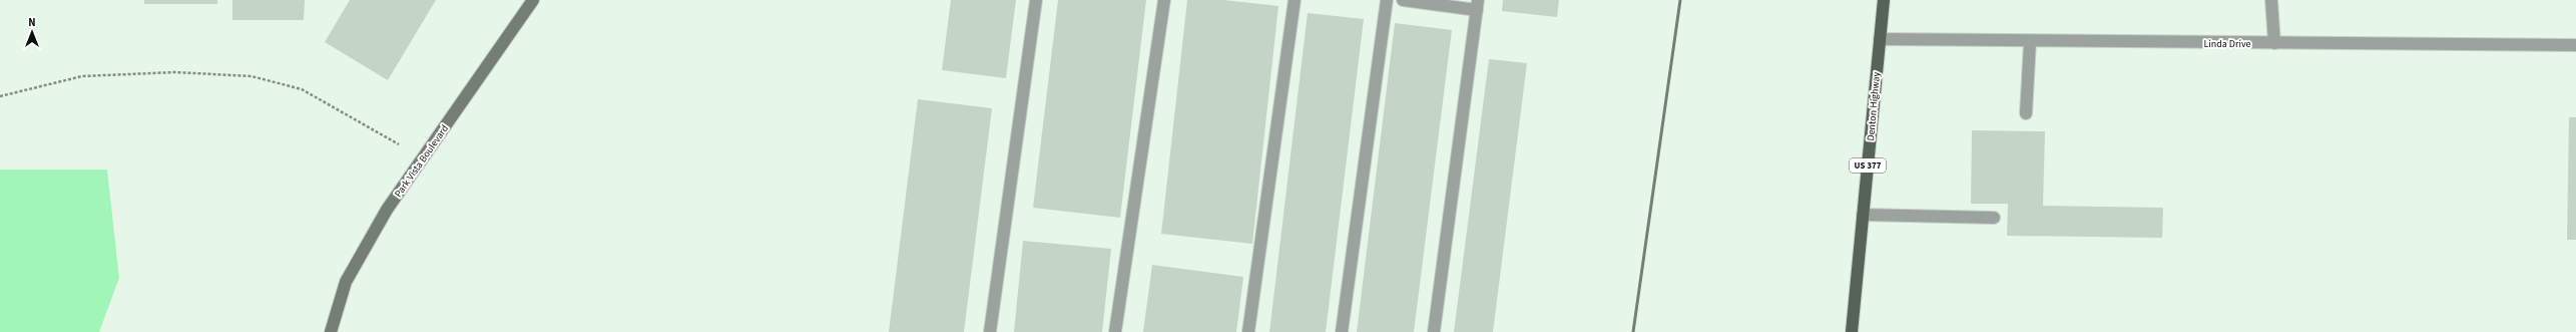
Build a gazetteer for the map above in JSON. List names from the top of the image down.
{
  "streets": {
    "main road": ["Denton Highway", "US 377"],
    "street": ["Linda Drive", "Park Vista Boulevard"]
  },
  "crossings": [
    ["Linda Drive", "Denton Highway"]
  ],
  "north": "top"
}
